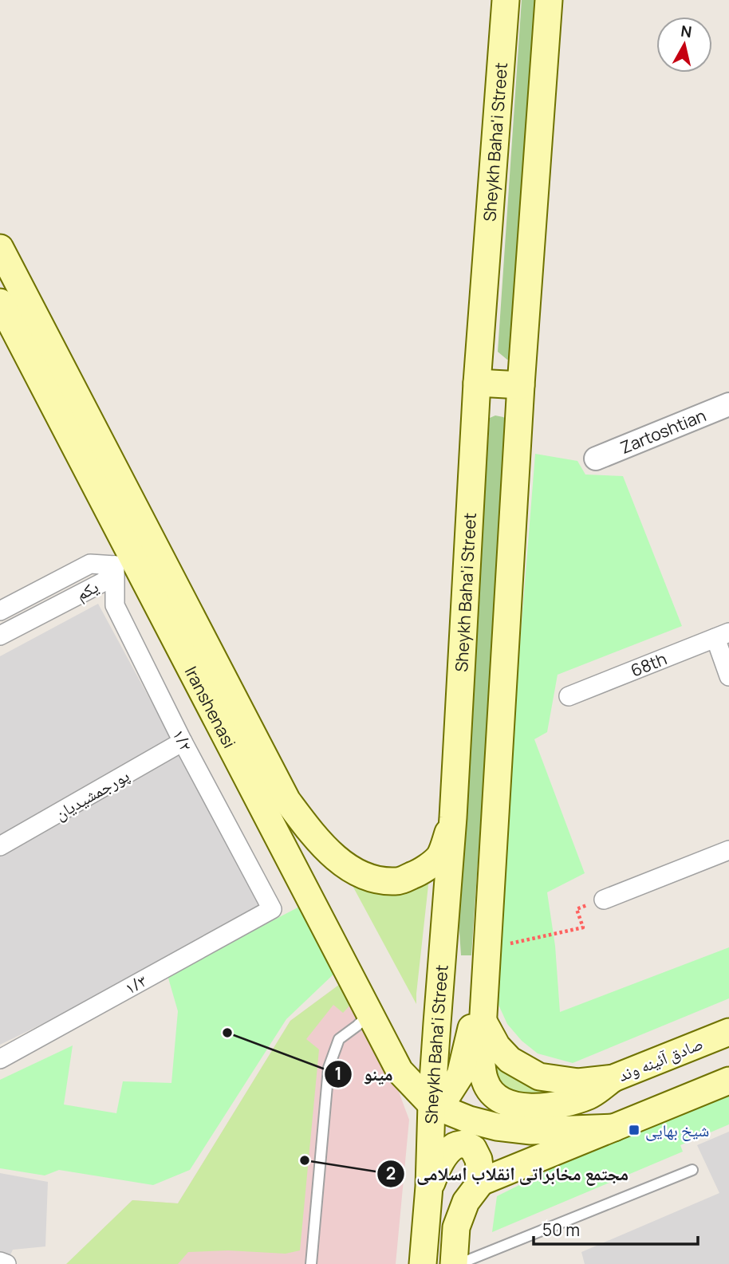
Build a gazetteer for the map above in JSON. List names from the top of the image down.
{
  "streets": {
    "main road": ["Sheykh Baha'i Street", "Iranshenasi", "صادق آئینه وند"],
    "street": [
      "Zartoshtian",
      "یکم",
      "68th",
      "۱/۲",
      "پورجمشیدیان",
      "۱/۳"
    ]
  },
  "crossings": [
    ["Sheykh Baha'i Street", "Iranshenasi"],
    ["یکم", "Iranshenasi"],
    ["یکم", "۱/۲"],
    ["Iranshenasi", "۱/۲"],
    ["۱/۲", "پورجمشیدیان"],
    ["۱/۲", "۱/۳"]
  ],
  "places": {
    "other": ["مینو", "مجتمع مخابراتی انقلاب اسلامی"],
    "transit": ["شیخ بهایی"]
  },
  "scale_bar": "50 m",
  "north": "top"
}
